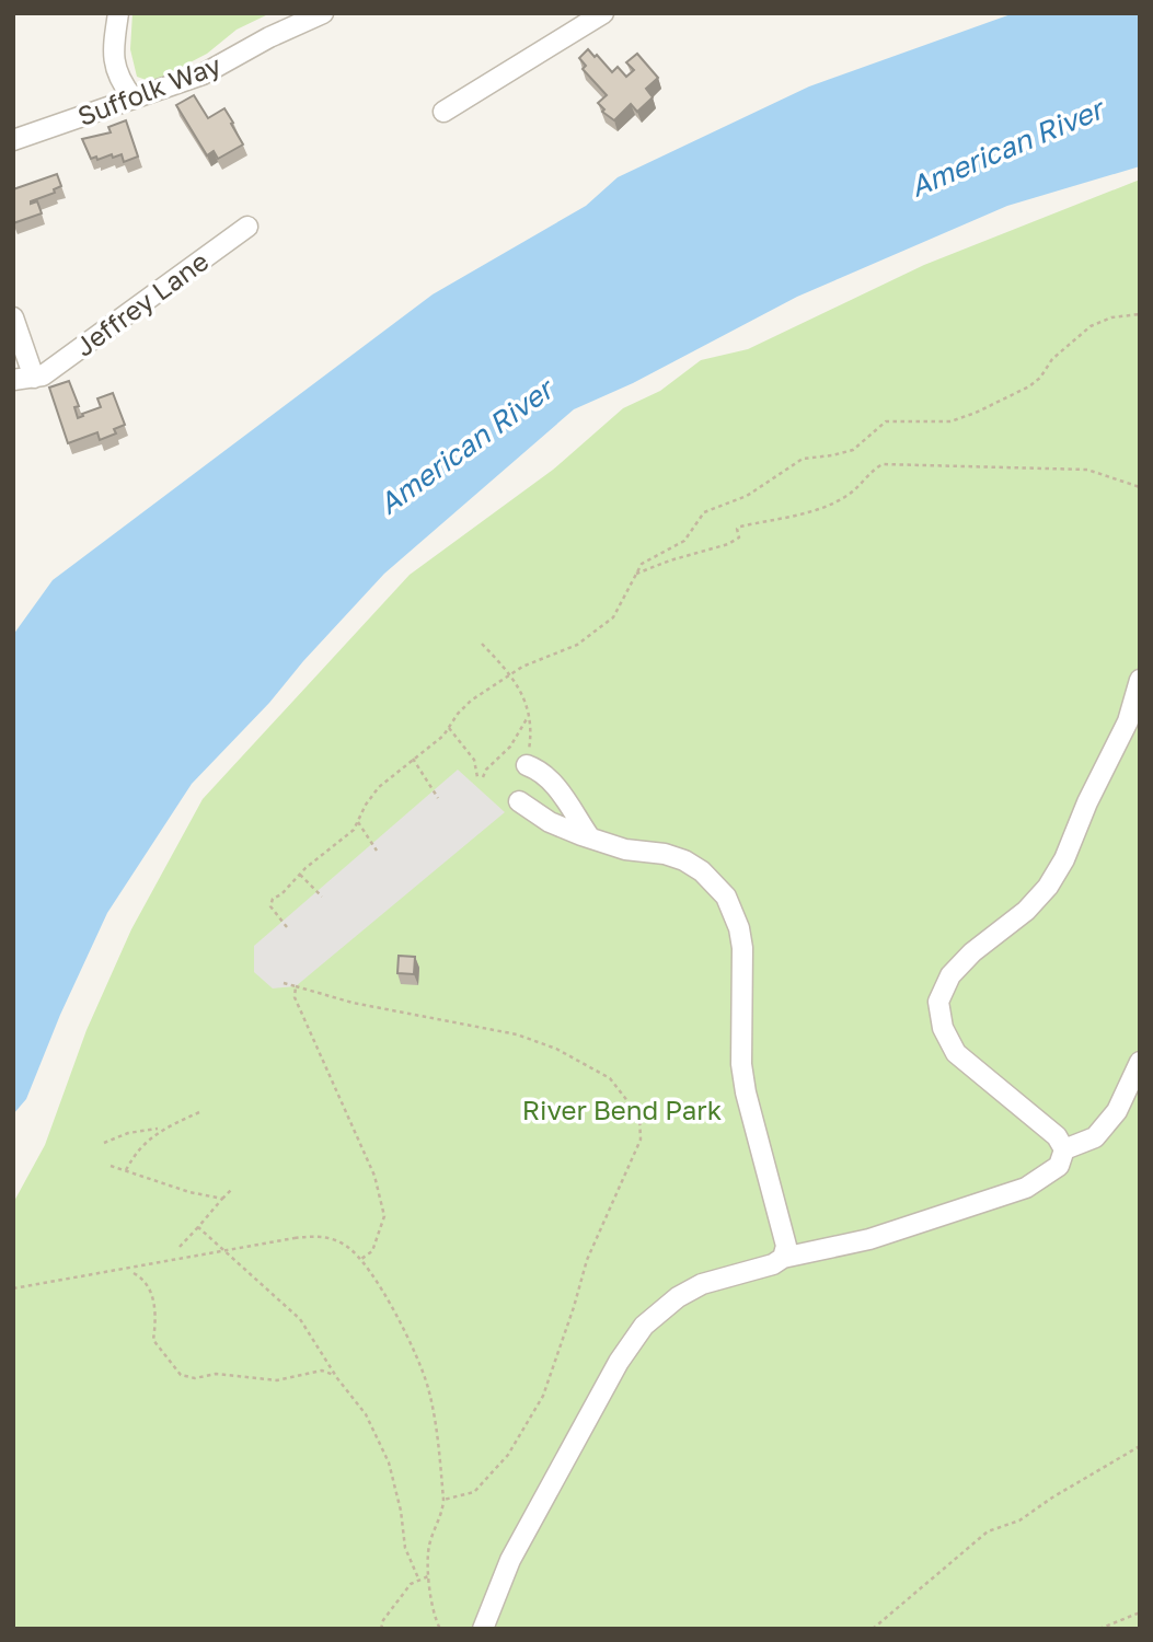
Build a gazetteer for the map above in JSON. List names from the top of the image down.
{
  "streets": {
    "street": ["Suffolk Way", "Jeffrey Lane"]
  },
  "water": ["American River"],
  "parks": ["River Bend Park"]
}
